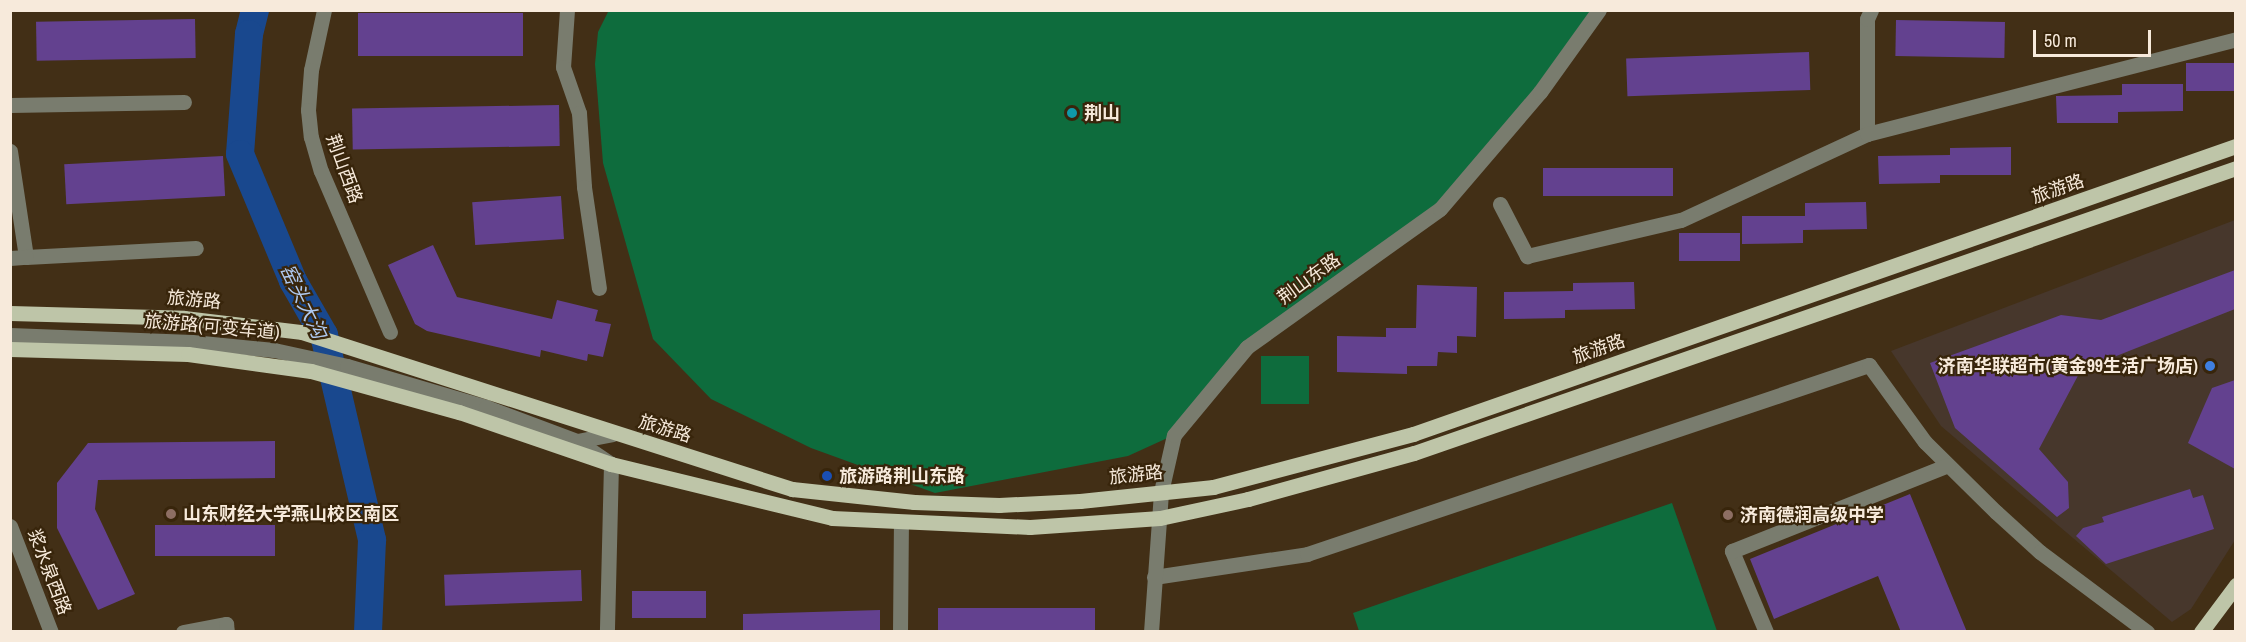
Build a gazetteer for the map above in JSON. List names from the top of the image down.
{
  "streets": {
    "main road": ["旅游路"],
    "street": [
      "荆山西路",
      "荆山东路",
      "旅游路(可变车道)",
      "浆水泉西路"
    ]
  },
  "crossings": [
    ["旅游路", "荆山东路"]
  ],
  "water": ["窑头大沟"],
  "places": [
    "荆山",
    "济南华联超市(黄金99生活广场店)",
    "旅游路荆山东路",
    "山东财经大学燕山校区南区",
    "济南德润高级中学"
  ],
  "scale_bar": "50 m"
}
